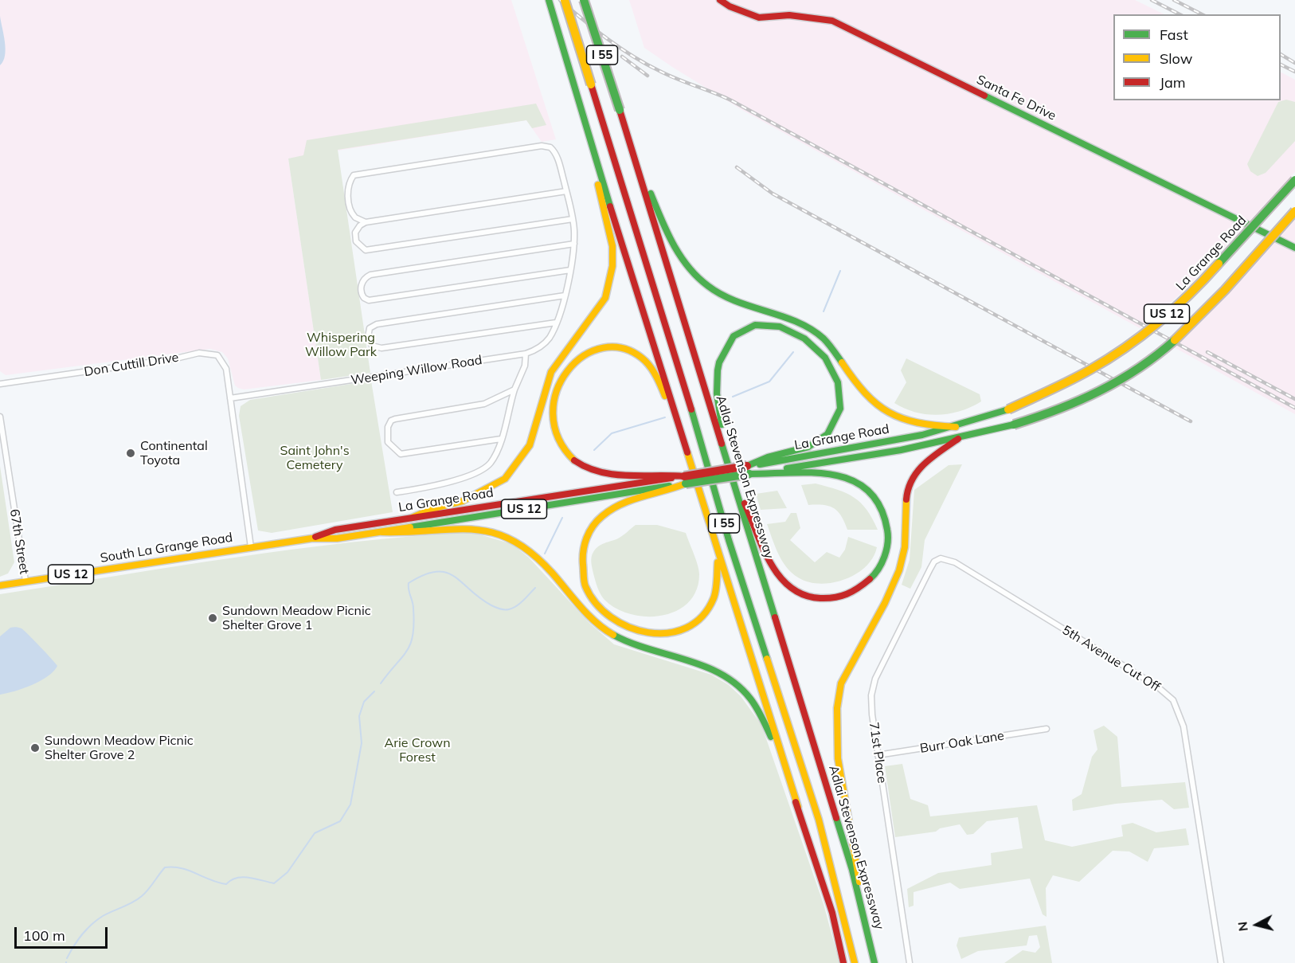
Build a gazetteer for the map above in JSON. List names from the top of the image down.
{
  "streets": {
    "main road": [
      "I 55",
      "Santa Fe Drive",
      "La Grange Road",
      "US 12",
      "Adlai Stevenson Expressway",
      "South La Grange Road"
    ],
    "street": [
      "Don Cuttill Drive",
      "Weeping Willow Road",
      "67th Street",
      "5th Avenue Cut Off",
      "Burr Oak Lane",
      "71st Place"
    ]
  },
  "crossings": [
    ["La Grange Road", "South La Grange Road"],
    ["Don Cuttill Drive", "Weeping Willow Road"],
    ["67th Street", "South La Grange Road"],
    ["5th Avenue Cut Off", "71st Place"],
    ["Burr Oak Lane", "71st Place"]
  ],
  "parks": ["Whispering Willow Park", "Saint John's Cemetery", "Arie Crown Forest"],
  "places": ["Continental Toyota", "Sundown Meadow Picnic Shelter Grove 1", "Sundown Meadow Picnic Shelter Grove 2"],
  "legend": ["Fast", "Slow", "Jam"],
  "scale_bar": "100 m",
  "north": "left"
}
